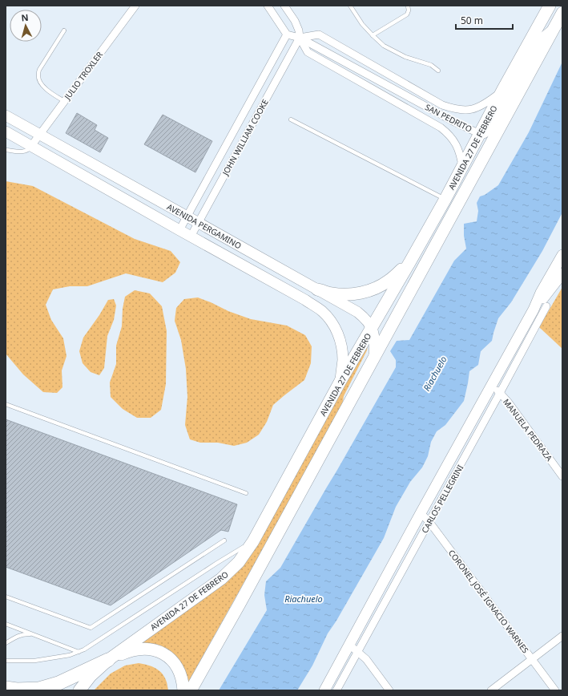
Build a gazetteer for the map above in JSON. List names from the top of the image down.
{
  "streets": {
    "main road": ["AVENIDA 27 DE FEBRERO", "AVENIDA PERGAMINO", "CARLOS PELLEGRINI"],
    "street": [
      "JULIO TROXLER",
      "SAN PEDRITO",
      "JOHN WILLIAM COOKE",
      "MANUELA PEDRAZA",
      "CORONEL JOSÉ IGNACIO WARNES"
    ]
  },
  "crossings": [
    ["JULIO TROXLER", "AVENIDA PERGAMINO"],
    ["SAN PEDRITO", "JOHN WILLIAM COOKE"],
    ["SAN PEDRITO", "AVENIDA 27 DE FEBRERO"],
    ["JOHN WILLIAM COOKE", "AVENIDA PERGAMINO"],
    ["AVENIDA 27 DE FEBRERO", "AVENIDA PERGAMINO"],
    ["MANUELA PEDRAZA", "CARLOS PELLEGRINI"],
    ["CARLOS PELLEGRINI", "CORONEL JOSÉ IGNACIO WARNES"]
  ],
  "water": ["Riachuelo"],
  "scale_bar": "50 m",
  "north": "top"
}
